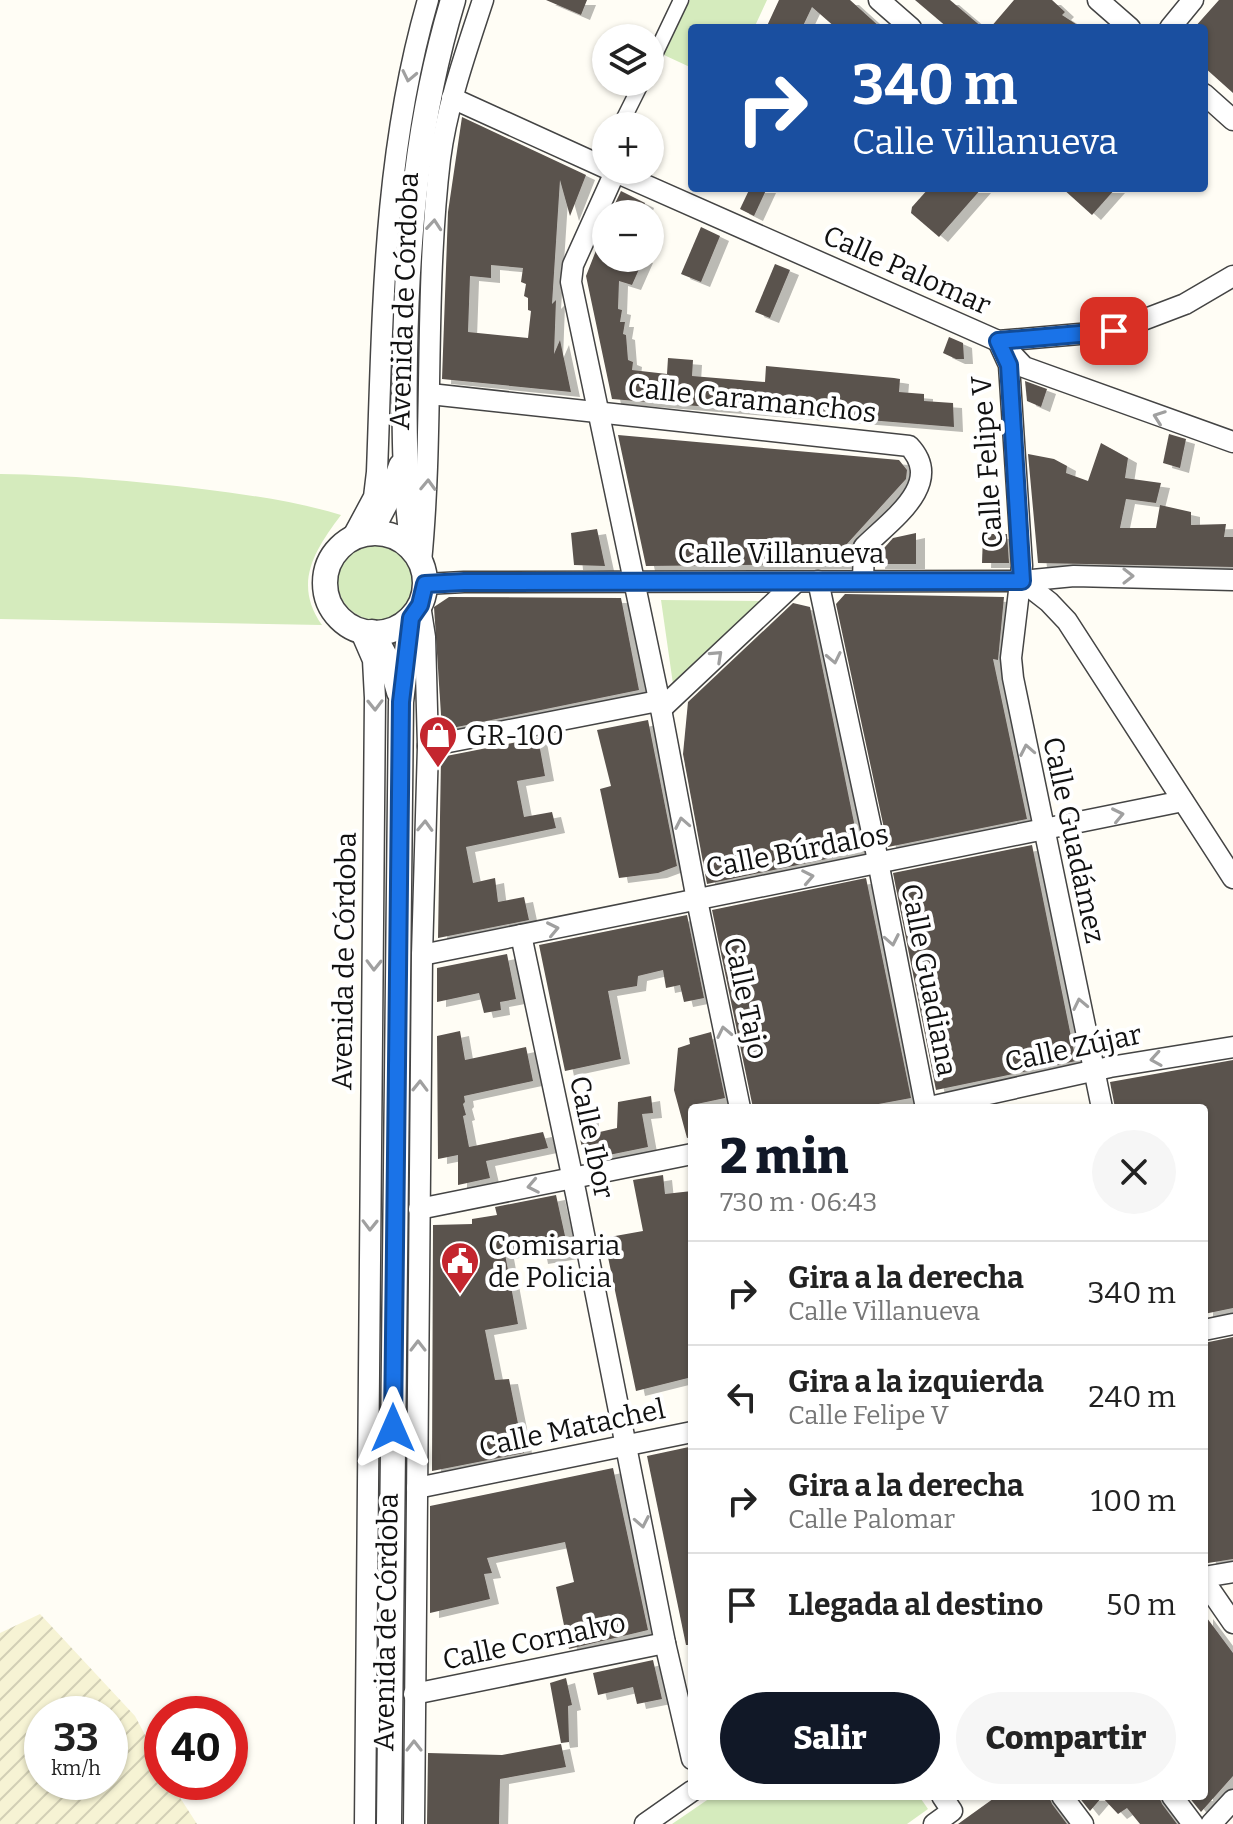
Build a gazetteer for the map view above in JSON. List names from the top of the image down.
{
  "streets": {
    "street": [
      "Calle Palomar",
      "Avenida de Córdoba",
      "Calle Caramanchos",
      "Calle Felipe V",
      "Calle Villanueva",
      "Calle Guadámez",
      "Calle Búrdalos",
      "Calle Guadiana",
      "Calle Tajo",
      "Calle Zújar",
      "Calle Ibor",
      "Calle Matachel",
      "Calle Cornalvo"
    ]
  },
  "crossings": [
    ["Calle Palomar", "Avenida de Córdoba"],
    ["Calle Palomar", "Calle Felipe V"],
    ["Avenida de Córdoba", "Calle Caramanchos"],
    ["Avenida de Córdoba", "Calle Villanueva"],
    ["Avenida de Córdoba", "Calle Búrdalos"],
    ["Avenida de Córdoba", "Calle Matachel"],
    ["Avenida de Córdoba", "Calle Cornalvo"],
    ["Calle Caramanchos", "Calle Villanueva"],
    ["Calle Caramanchos", "Calle Tajo"],
    ["Calle Felipe V", "Calle Villanueva"],
    ["Calle Felipe V", "Calle Guadámez"],
    ["Calle Villanueva", "Calle Guadámez"],
    ["Calle Villanueva", "Calle Guadiana"],
    ["Calle Villanueva", "Calle Tajo"],
    ["Calle Guadámez", "Calle Búrdalos"],
    ["Calle Guadámez", "Calle Zújar"],
    ["Calle Búrdalos", "Calle Guadiana"],
    ["Calle Búrdalos", "Calle Tajo"],
    ["Calle Búrdalos", "Calle Ibor"],
    ["Calle Ibor", "Calle Matachel"],
    ["Calle Ibor", "Calle Cornalvo"]
  ],
  "one_way": [
    "Calle Búrdalos",
    "Calle Guadiana",
    "Calle Tajo",
    "Calle Zújar"
  ],
  "places": {
    "shop": ["GR-100"],
    "public building": ["Comisaria de Policia"]
  },
  "page": {
    "map_buttons": ["+", "−"],
    "turn": ["340 m", "Calle Villanueva"],
    "heading": ["2 min", "730 m · 06:43"],
    "list": [
      {
        "name": "Gira a la derecha",
        "note": "Calle Villanueva",
        "value": "340 m"
      },
      {
        "name": "Gira a la izquierda",
        "note": "Calle Felipe V",
        "value": "240 m"
      },
      {
        "name": "Gira a la derecha",
        "note": "Calle Palomar",
        "value": "100 m"
      },
      {
        "name": "Llegada al destino",
        "value": "50 m"
      }
    ],
    "buttons": ["Salir", "Compartir"],
    "speed": "33 km/h",
    "limit": "40"
  }
}
